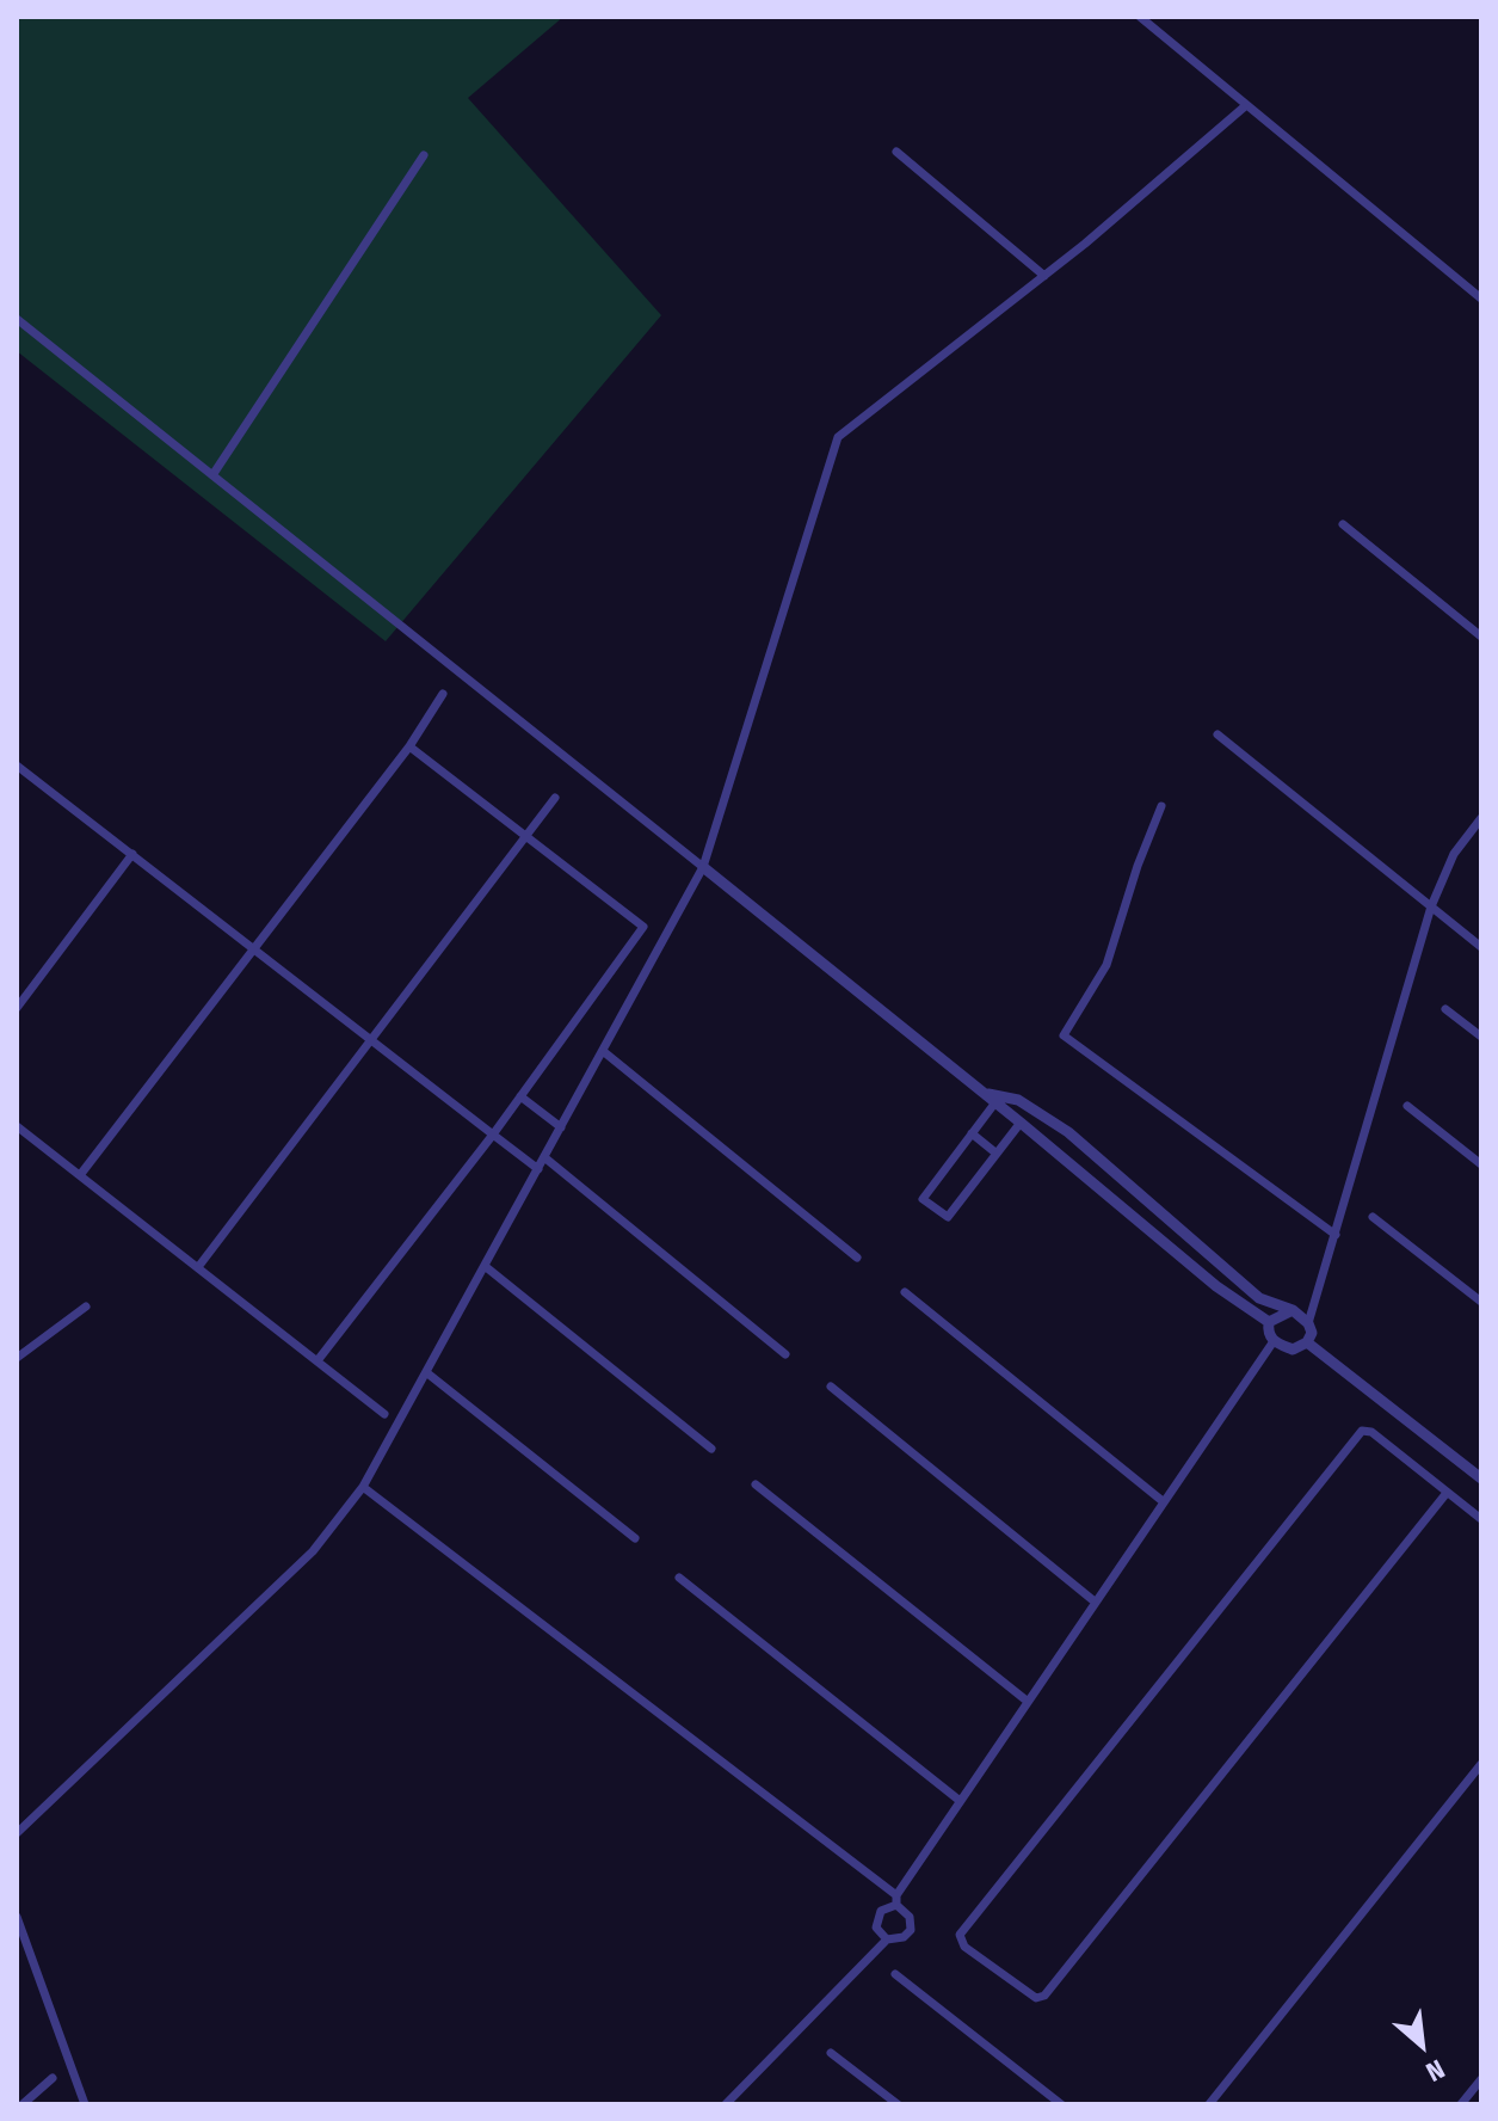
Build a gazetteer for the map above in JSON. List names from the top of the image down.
{
  "north": "bottom right"
}
